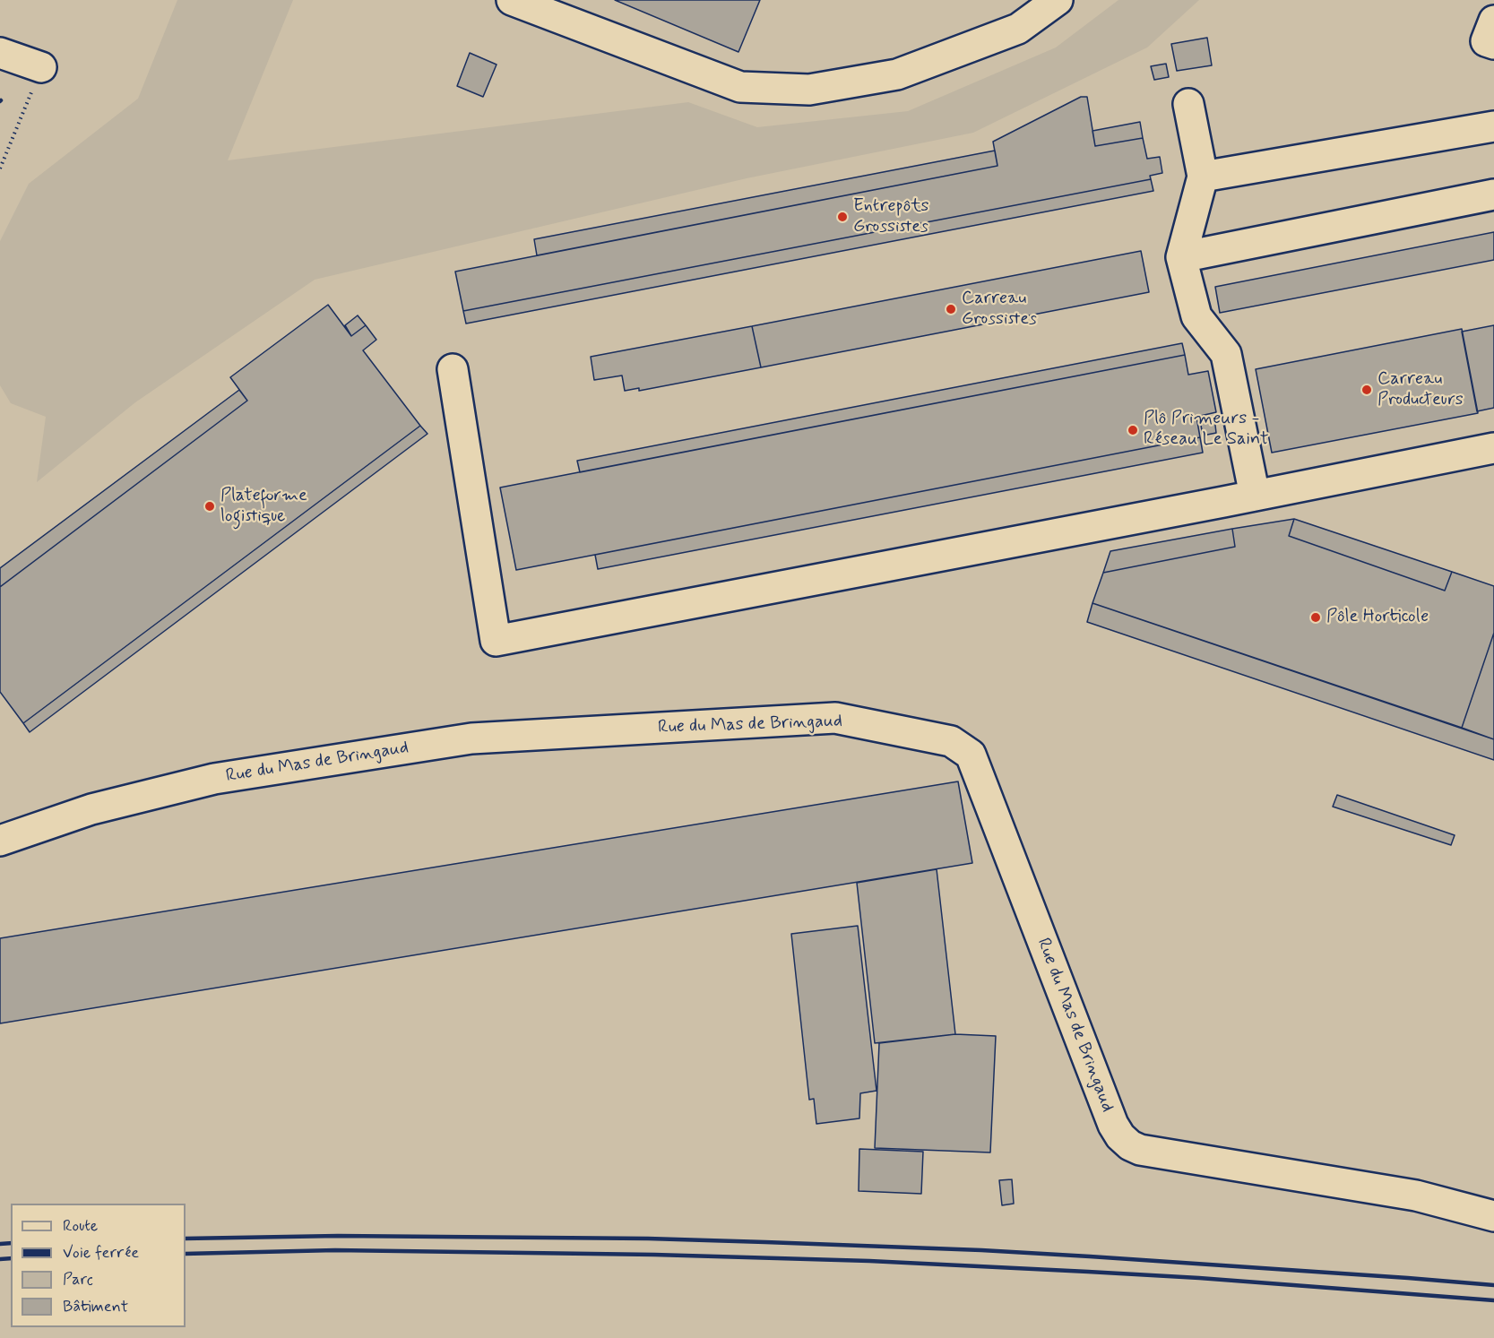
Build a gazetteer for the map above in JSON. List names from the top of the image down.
{
  "streets": {
    "street": ["Rue du Mas de Bringaud"]
  },
  "places": [
    "Entrepôts Grossistes",
    "Carreau Grossistes",
    "Carreau Producteurs",
    "Plô Primeurs - Réseau Le Saint",
    "Plateforme logistique",
    "Pôle Horticole"
  ],
  "legend": [
    "Route",
    "Voie ferrée",
    "Parc",
    "Bâtiment"
  ]
}
